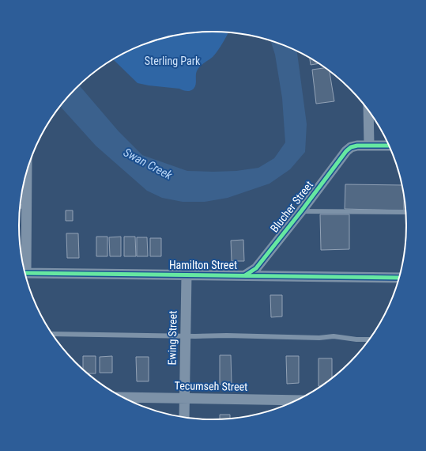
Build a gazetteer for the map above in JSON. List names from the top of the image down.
{
  "streets": {
    "street": [
      "Blucher Street",
      "Hamilton Street",
      "Ewing Street",
      "Tecumseh Street"
    ]
  },
  "crossings": [
    ["Blucher Street", "Hamilton Street"],
    ["Hamilton Street", "Ewing Street"],
    ["Ewing Street", "Tecumseh Street"]
  ],
  "water": ["Swan Creek"],
  "parks": ["Sterling Park"]
}
